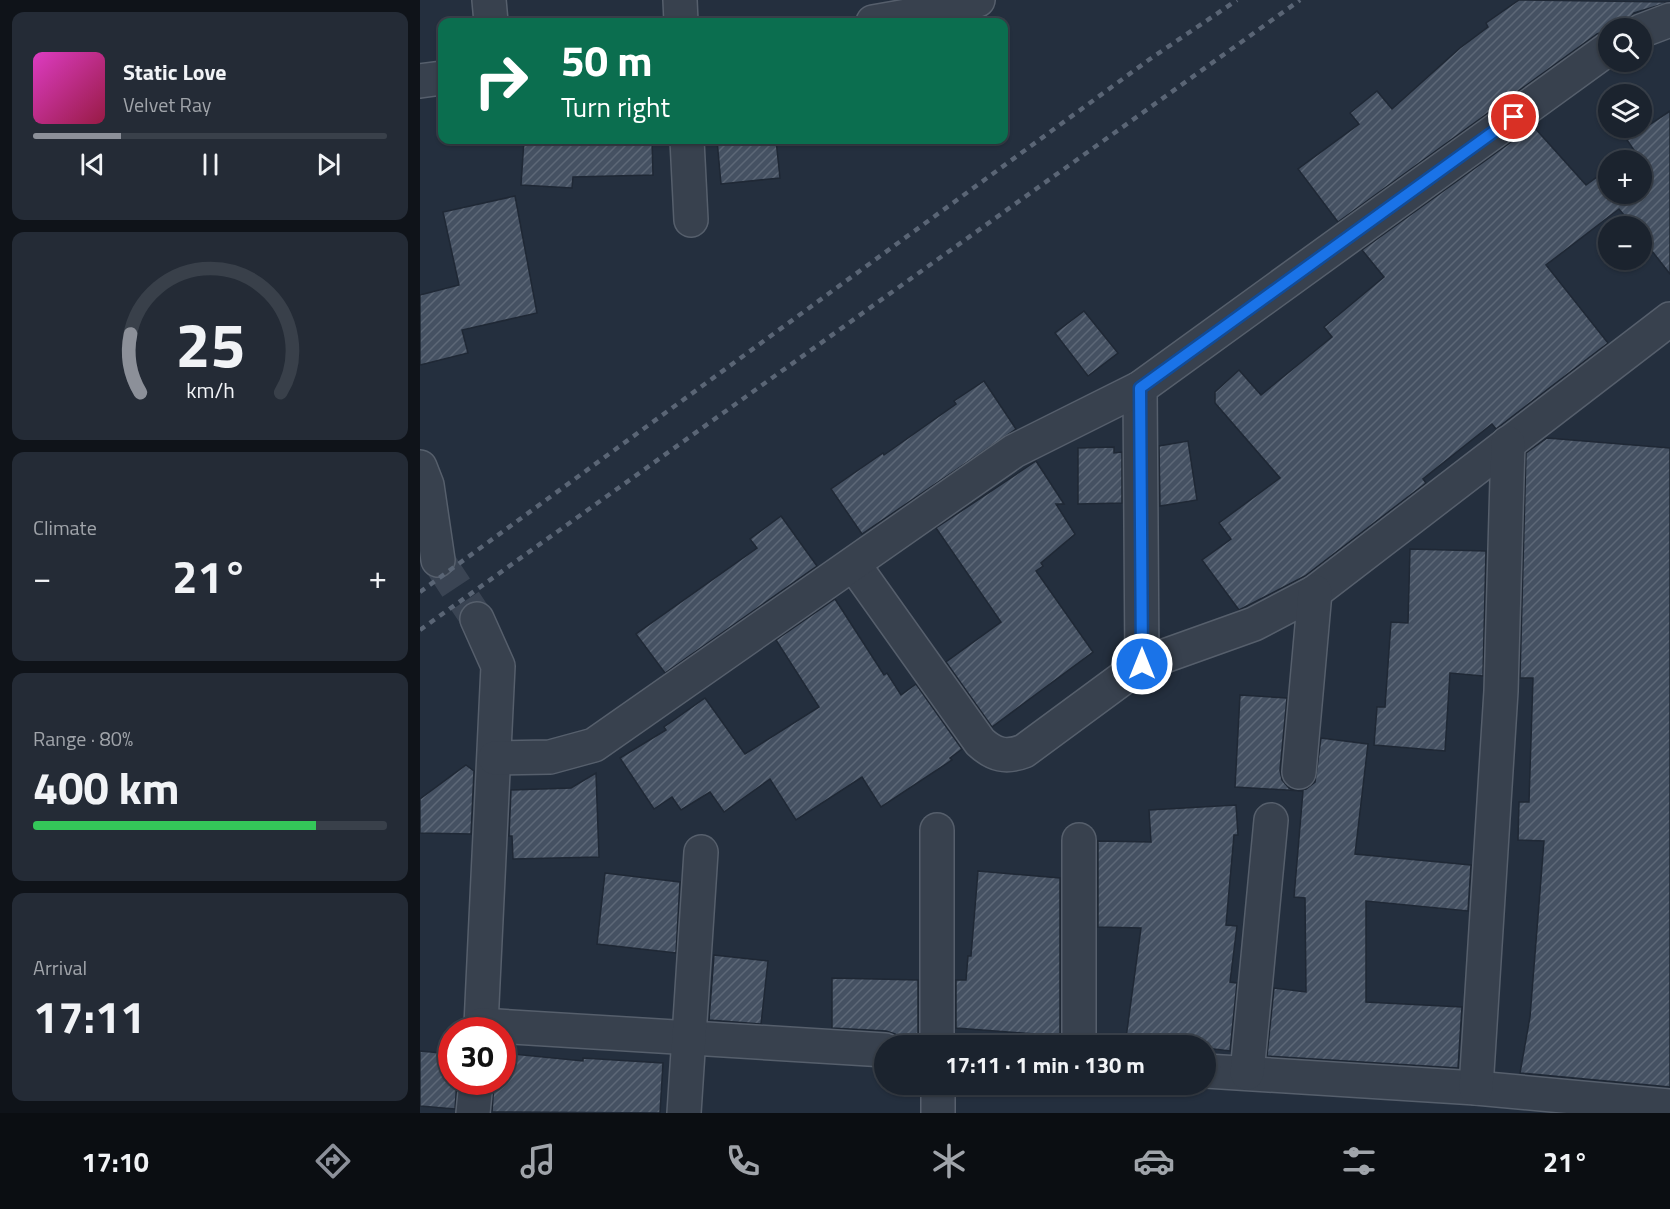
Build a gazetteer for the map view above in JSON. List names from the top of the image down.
{
  "page": {
    "map_buttons": ["+", "−"],
    "turn": ["50 m", "Turn right"],
    "song": ["Static Love", "Velvet Ray"],
    "tile": [
      "Climate",
      ["Range · 80%", "400 km"],
      ["Arrival", "17:11"]
    ],
    "heat": ["−", "21°", "+"],
    "limit": "30",
    "trip": "17:11 · 1 min · 130 m",
    "tabs": ["17:10", "21°"],
    "gauge": ["25", "km/h"]
  }
}
